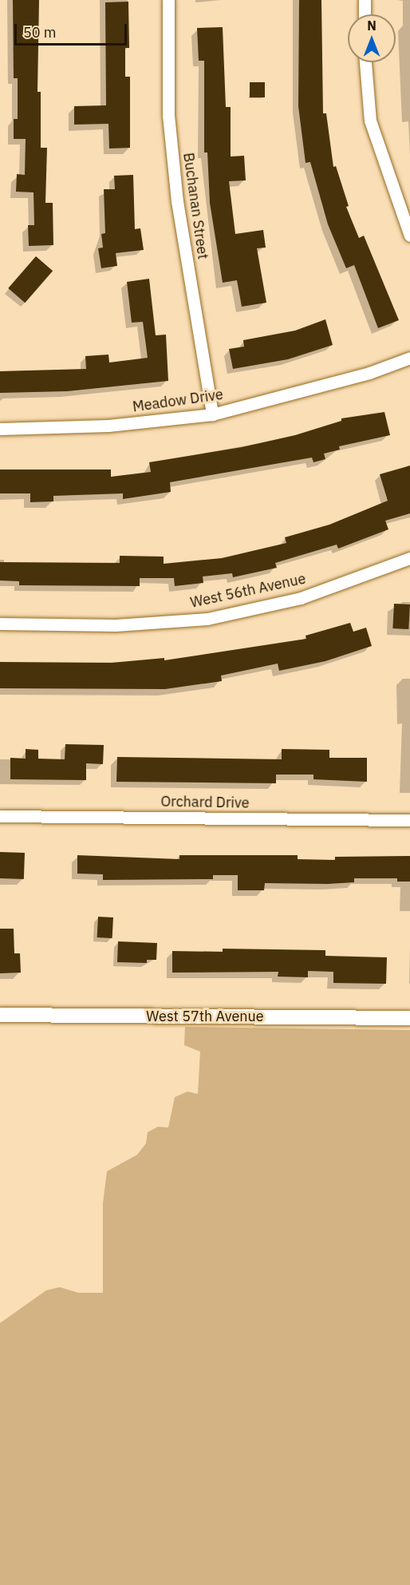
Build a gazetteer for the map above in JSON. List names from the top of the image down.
{
  "streets": {
    "street": [
      "Buchanan Street",
      "Meadow Drive",
      "West 56th Avenue",
      "Orchard Drive",
      "West 57th Avenue"
    ]
  },
  "crossings": [
    ["Buchanan Street", "Meadow Drive"]
  ],
  "scale_bar": "50 m",
  "north": "top"
}
